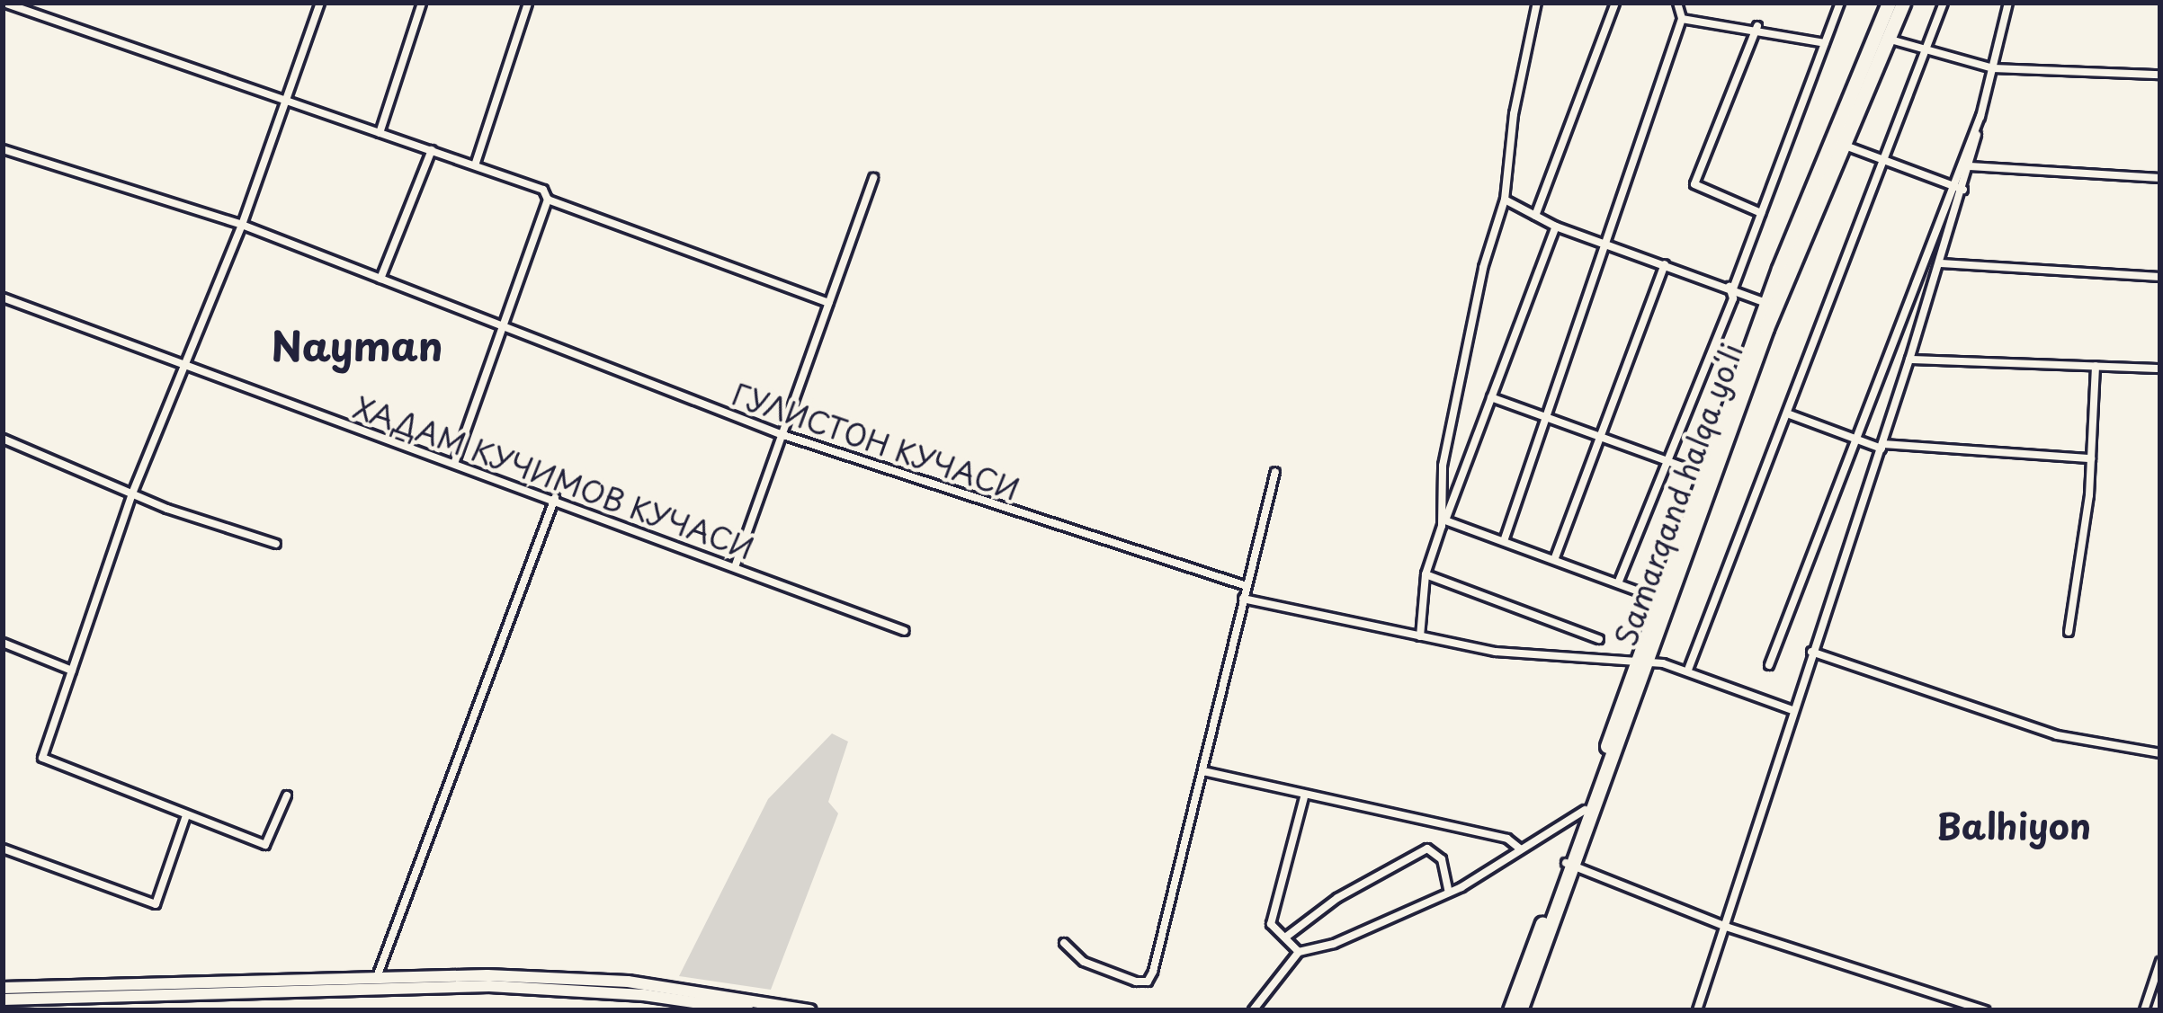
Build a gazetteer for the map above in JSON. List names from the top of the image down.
{
  "streets": {
    "highway": ["Samarqand halqa yoʻli"],
    "street": ["ГУЛИСТОН КУЧАСИ", "ХАДАМ КУЧИМОВ КУЧАСИ"]
  },
  "districts": ["Nayman", "Balhiyon"]
}
